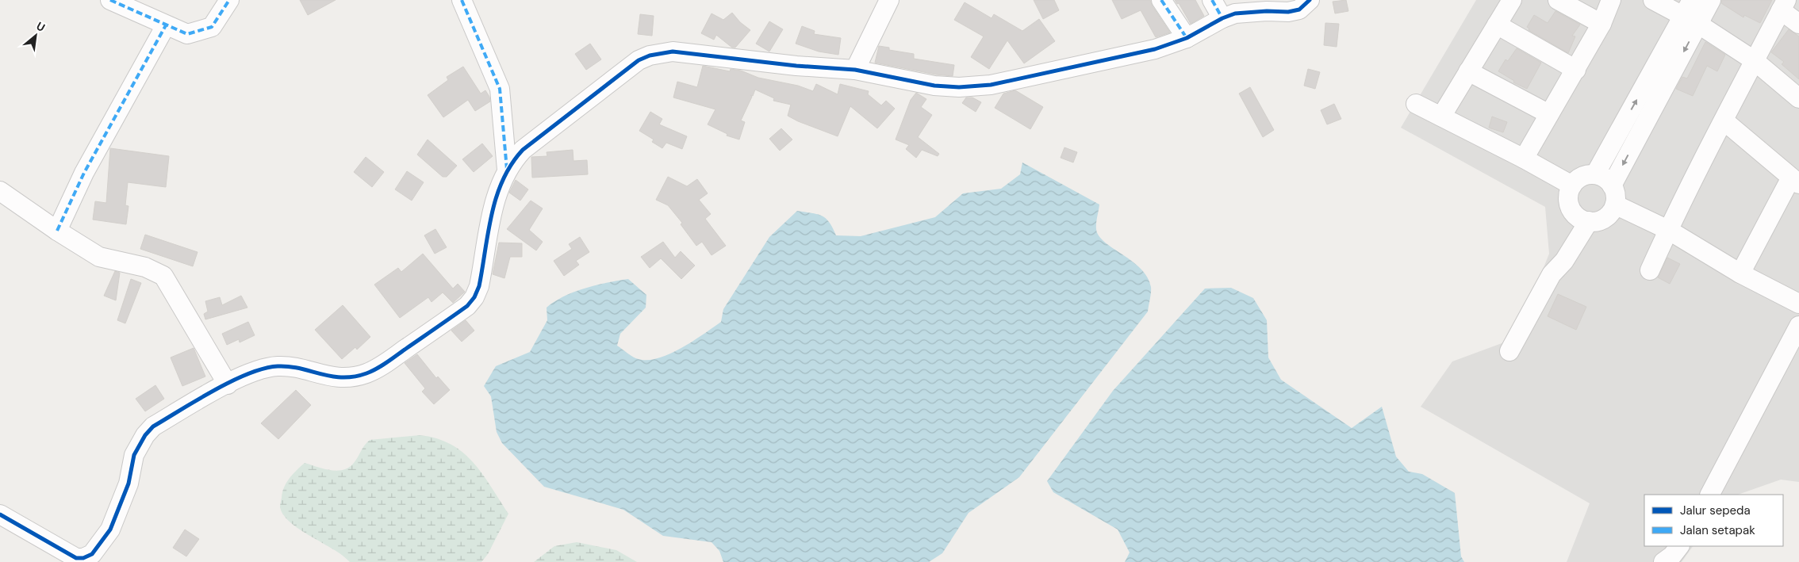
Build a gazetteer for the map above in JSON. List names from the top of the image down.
{
  "legend": ["Jalur sepeda", "Jalan setapak"],
  "north": "top right"
}
